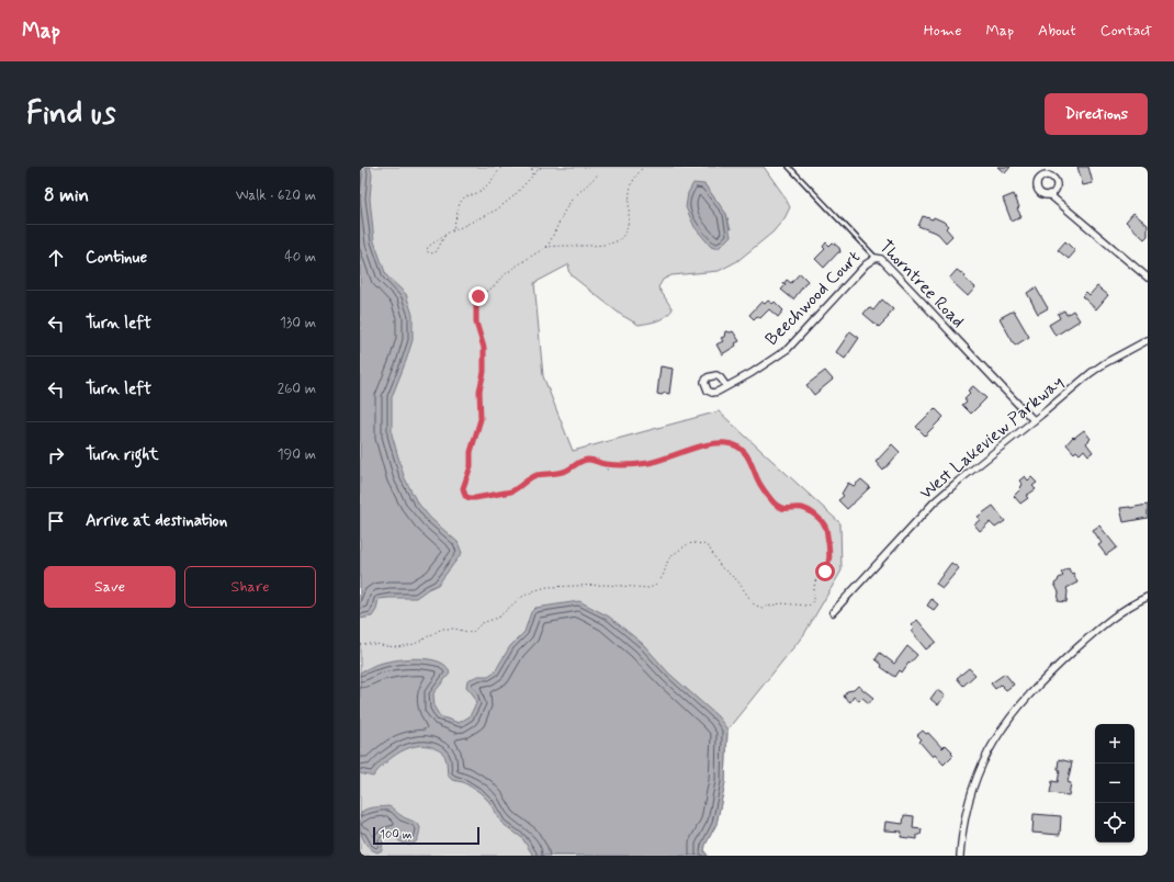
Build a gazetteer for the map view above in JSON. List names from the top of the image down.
{
  "streets": {
    "street": ["Thorntree Road", "Beechwood Court", "West Lakeview Parkway"]
  },
  "crossings": [
    ["Thorntree Road", "Beechwood Court"],
    ["Thorntree Road", "West Lakeview Parkway"]
  ],
  "scale_bar": "100 m",
  "page": {
    "header": "Map",
    "nav": [
      "Home",
      "Map",
      "About",
      "Contact"
    ],
    "buttons": [
      "Directions",
      ["Save", "Share"]
    ],
    "title": "Find us",
    "heading": ["8 min", "Walk · 620 m"],
    "list": [
      ["Continue", "40 m"],
      ["Turn left", "130 m"],
      ["Turn left", "260 m"],
      ["Turn right", "190 m"],
      "Arrive at destination"
    ],
    "map_buttons": ["+", "−"],
    "scale": "100 m"
  }
}
